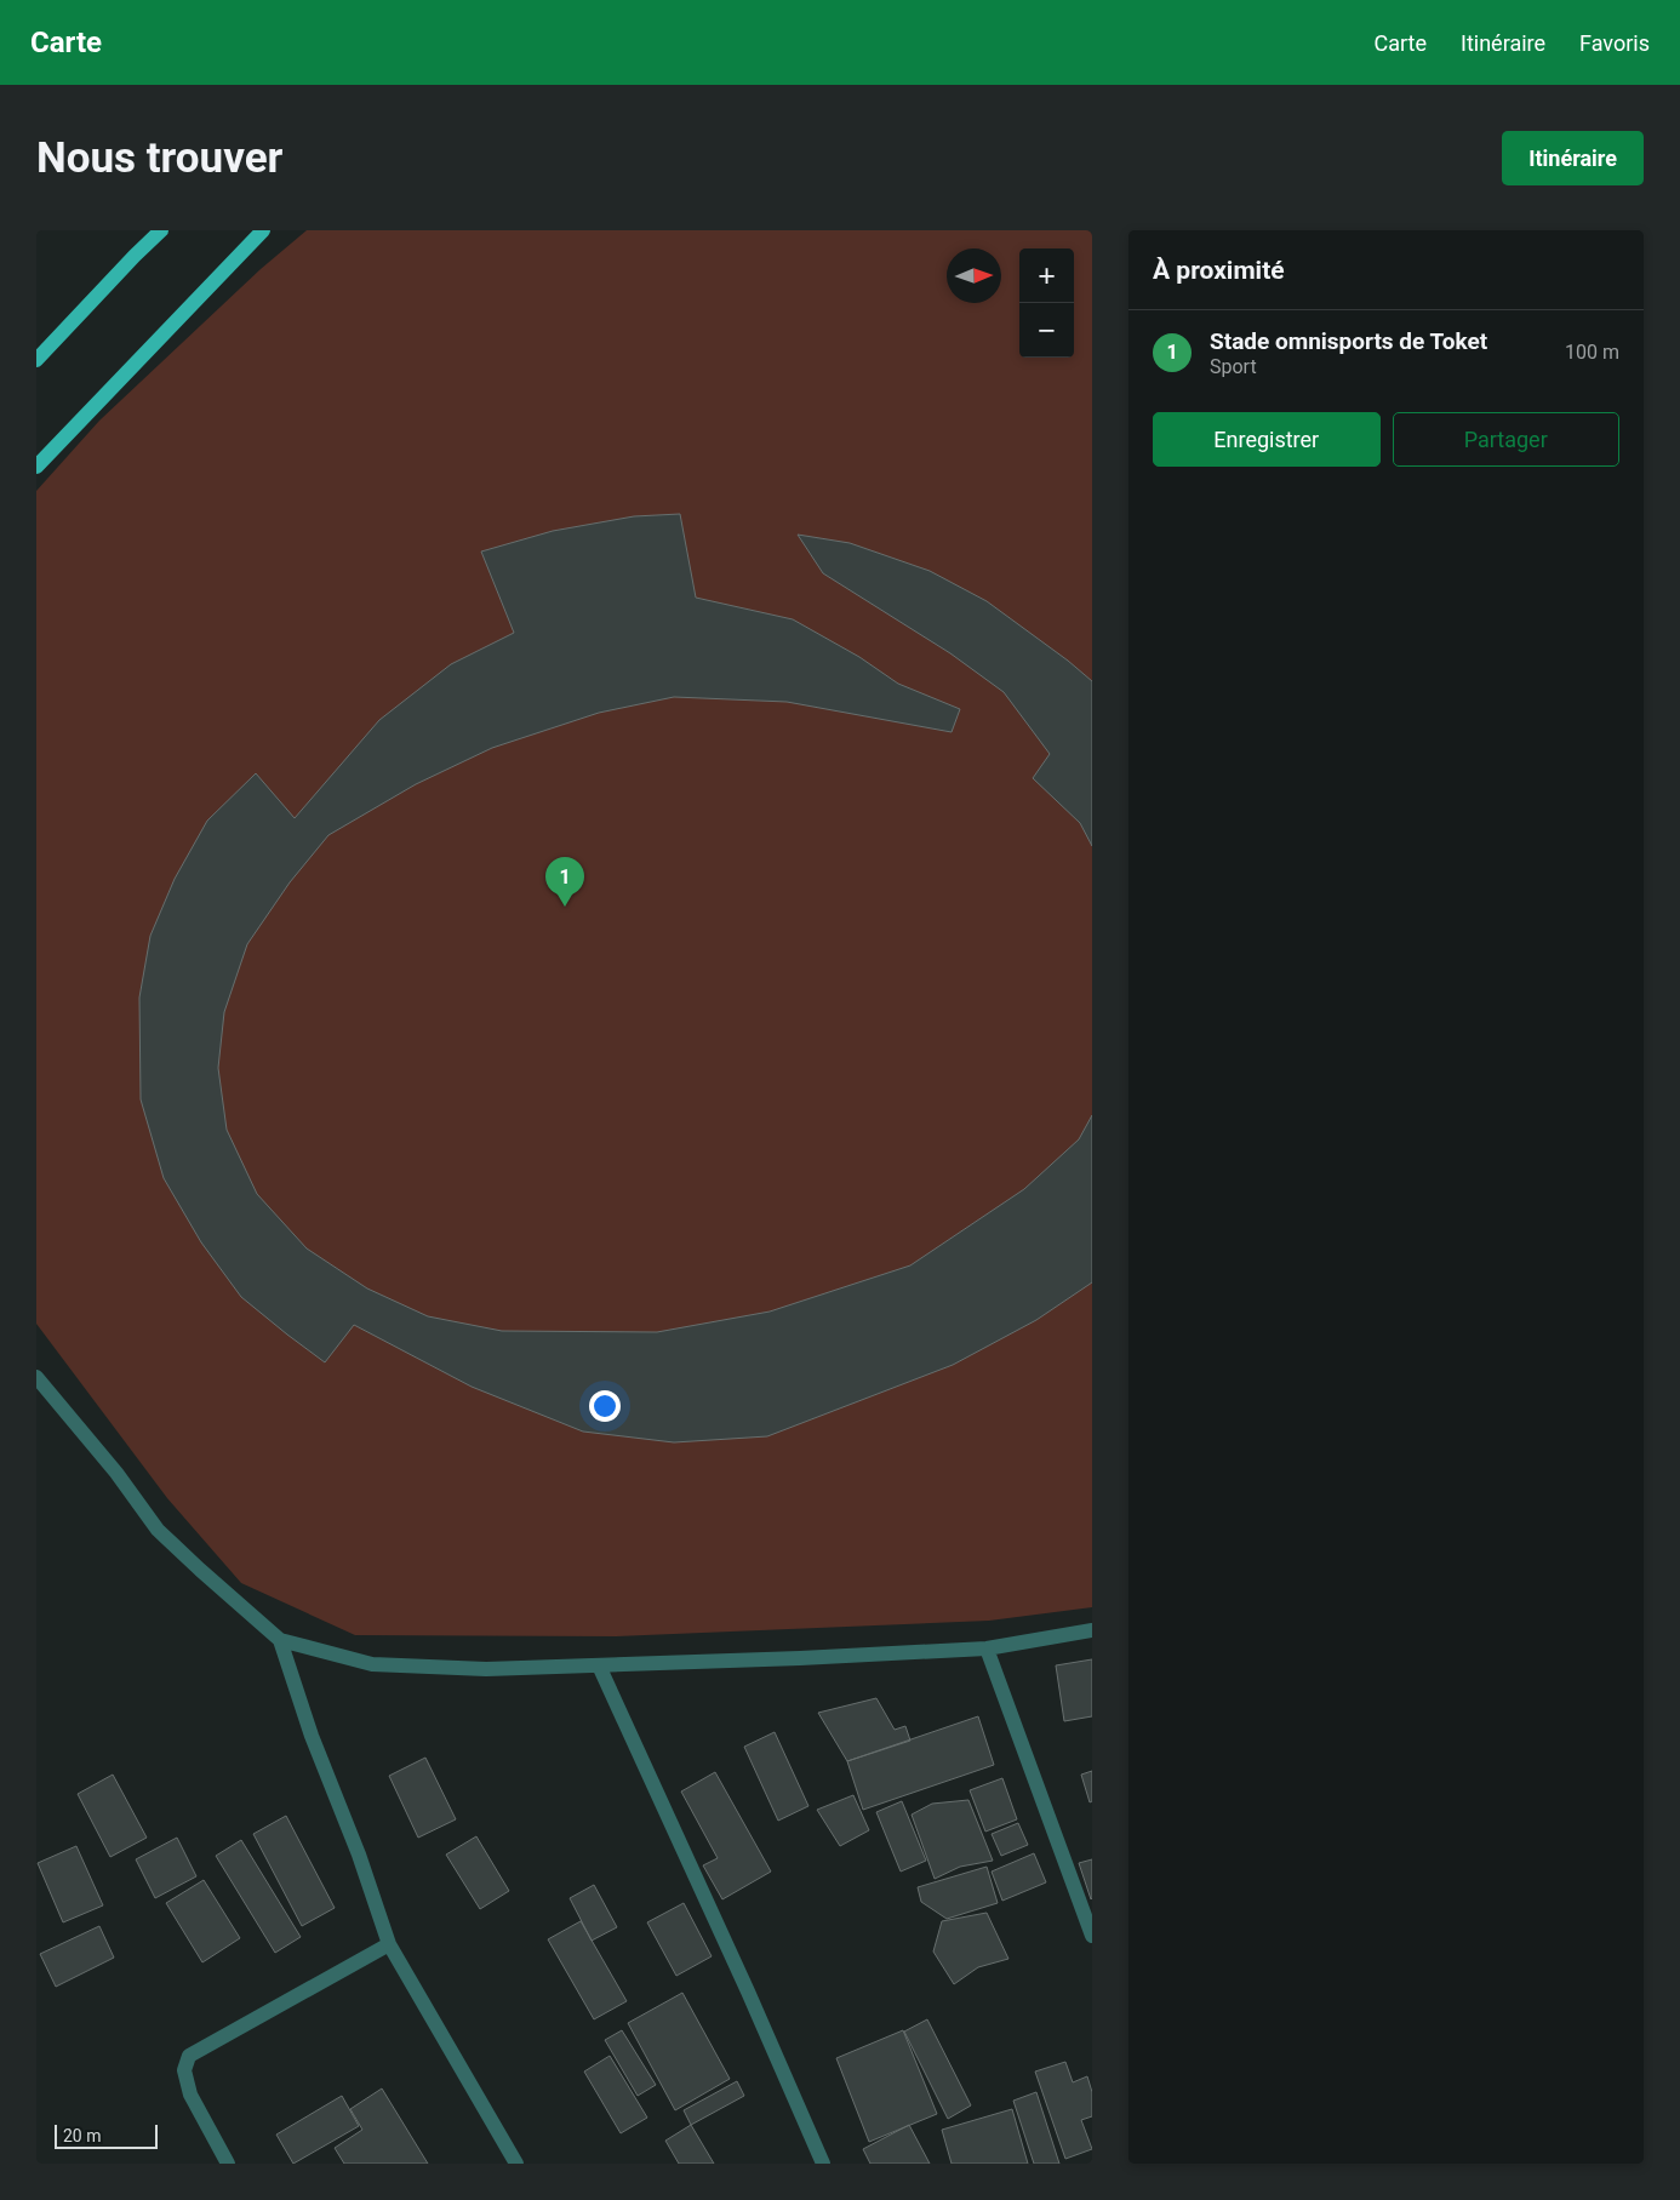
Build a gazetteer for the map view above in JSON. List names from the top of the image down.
{
  "scale_bar": "20 m",
  "north": "right",
  "page": {
    "header": "Carte",
    "nav": ["Carte", "Itinéraire", "Favoris"],
    "buttons": [
      "Itinéraire",
      ["Enregistrer", "Partager"]
    ],
    "title": "Nous trouver",
    "heading": "À proximité",
    "map_buttons": ["+", "−"],
    "list": [
      {
        "mark": "1",
        "name": "Stade omnisports de Toket",
        "note": "Sport",
        "value": "100 m"
      }
    ],
    "pins": "1",
    "scale": "20 m"
  }
}
